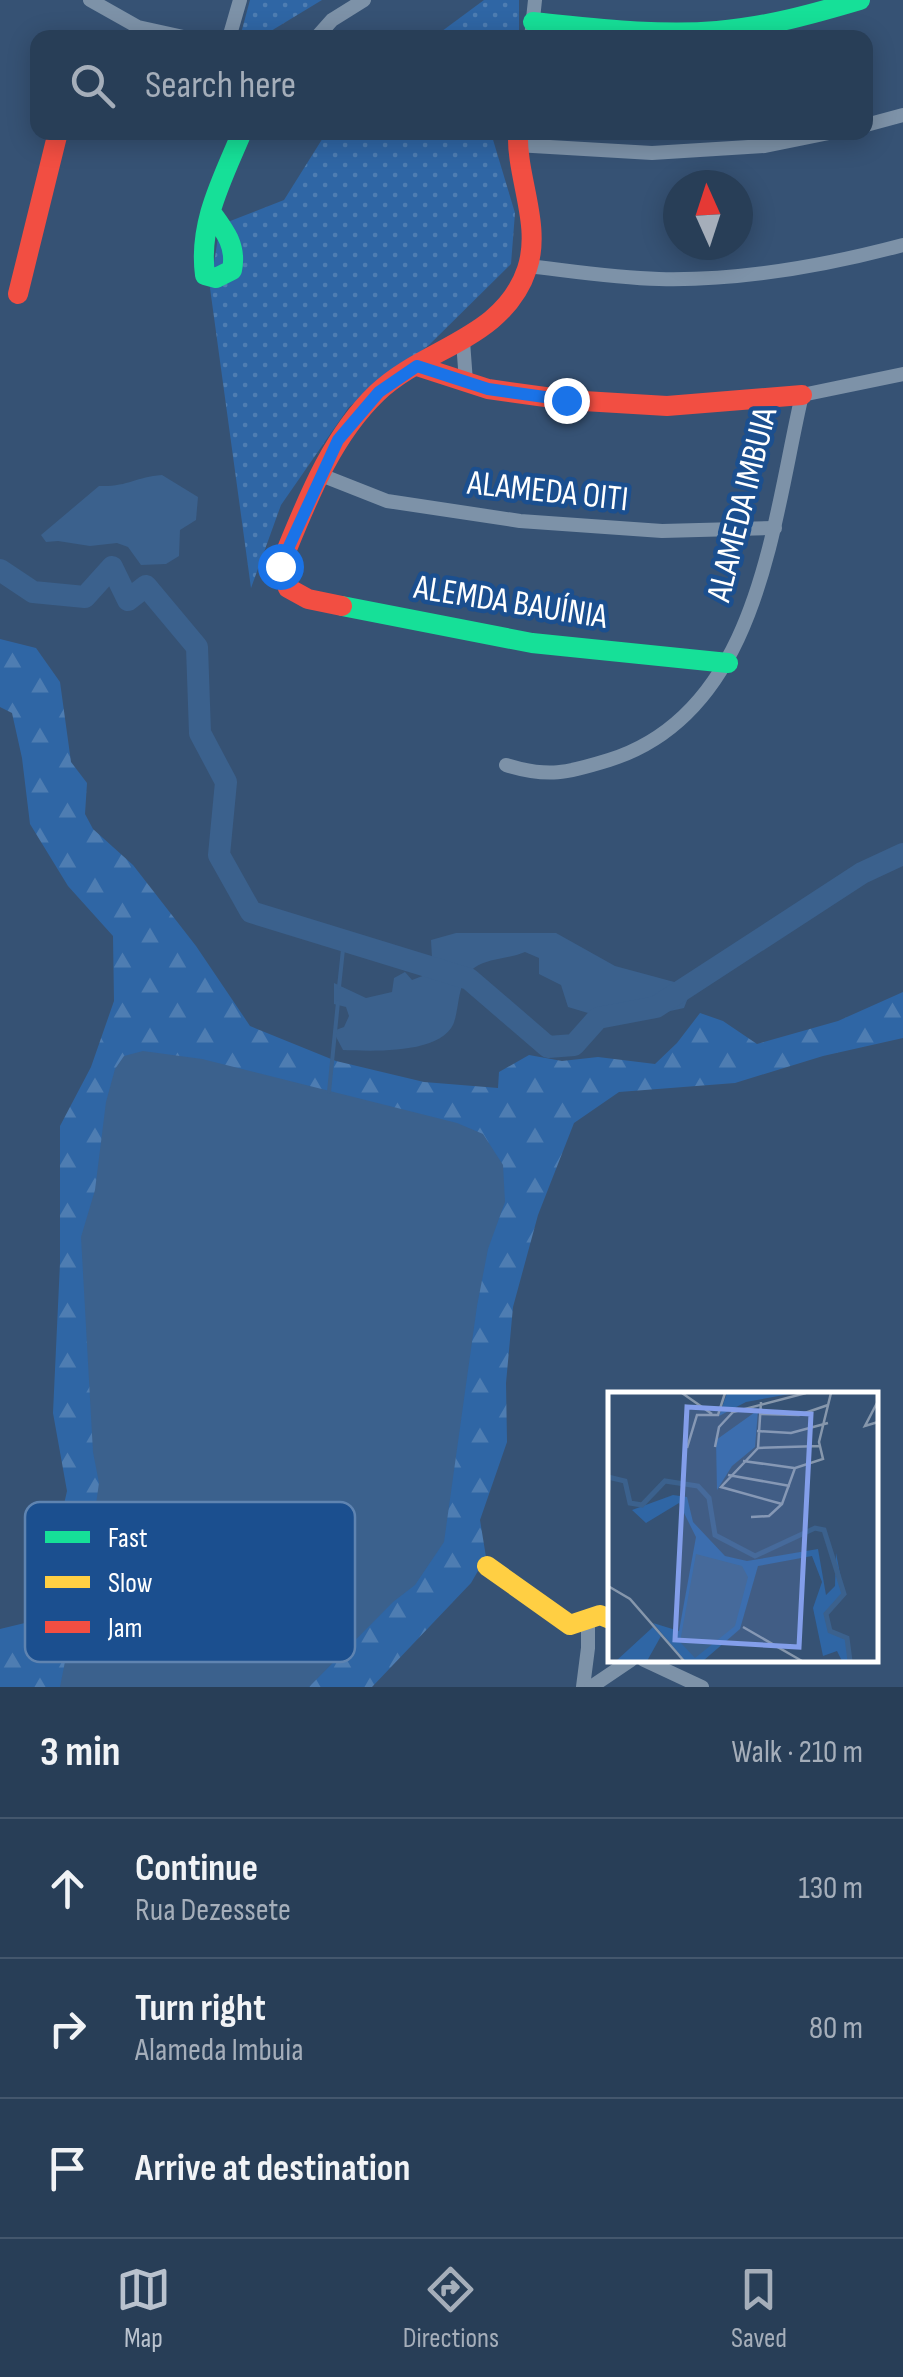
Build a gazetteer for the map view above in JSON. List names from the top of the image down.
{
  "streets": {
    "street": ["ALAMEDA OITI", "ALAMEDA IMBUIA", "ALEMDA BAUÍNIA"]
  },
  "crossings": [
    ["ALAMEDA OITI", "ALAMEDA IMBUIA"],
    ["ALAMEDA OITI", "ALEMDA BAUÍNIA"],
    ["ALAMEDA IMBUIA", "ALEMDA BAUÍNIA"]
  ],
  "legend": ["Fast", "Slow", "Jam"],
  "north": "top",
  "page": {
    "search": "Search here",
    "heading": ["3 min", "Walk · 210 m"],
    "list": [
      ["Continue", "Rua Dezessete", "130 m"],
      ["Turn right", "Alameda Imbuia", "80 m"],
      "Arrive at destination"
    ],
    "nav": ["Map", "Directions", "Saved"]
  }
}
